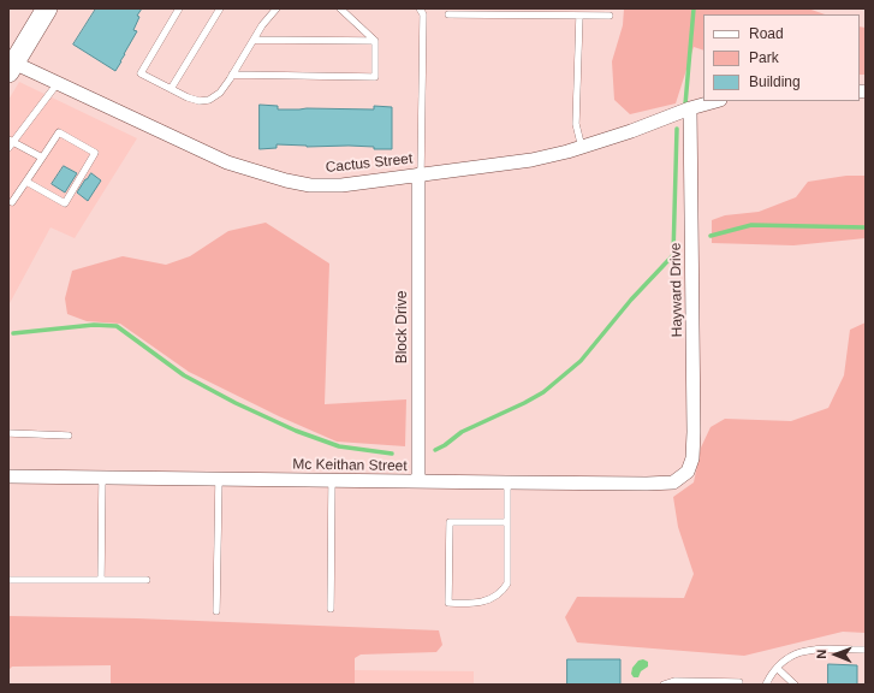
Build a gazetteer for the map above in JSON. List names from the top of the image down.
{
  "streets": {
    "street": [
      "Cactus Street",
      "Hayward Drive",
      "Block Drive",
      "Mc Keithan Street"
    ]
  },
  "crossings": [
    ["Cactus Street", "Hayward Drive"],
    ["Cactus Street", "Block Drive"],
    ["Hayward Drive", "Mc Keithan Street"],
    ["Block Drive", "Mc Keithan Street"]
  ],
  "legend": ["Road", "Park", "Building"],
  "north": "left"
}
